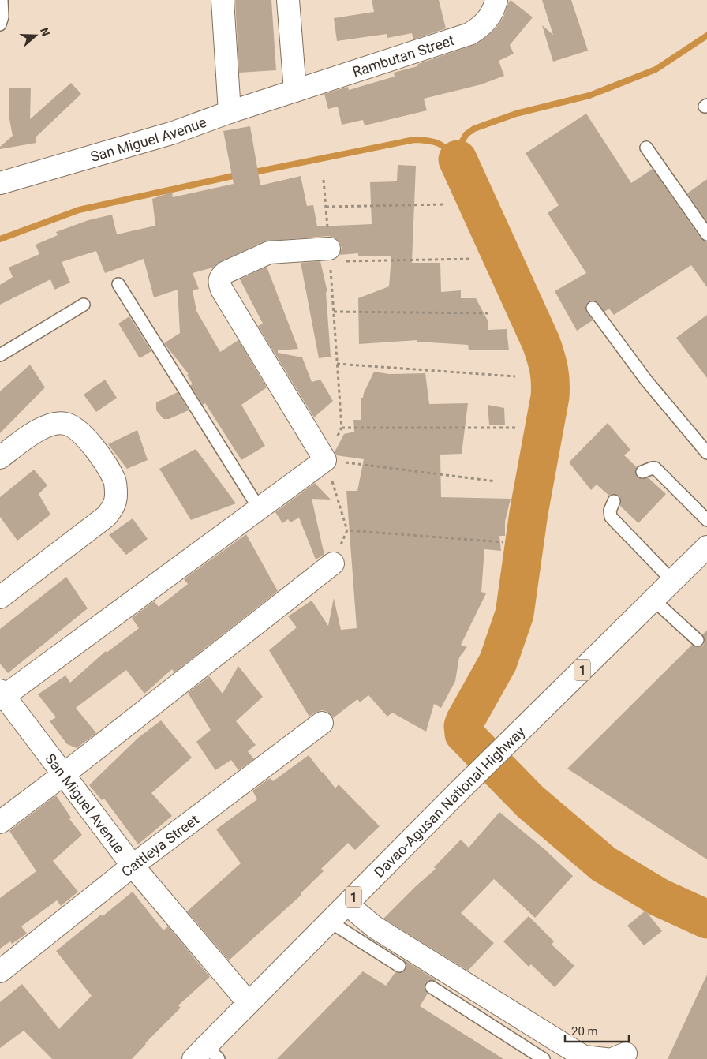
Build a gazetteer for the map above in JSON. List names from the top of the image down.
{
  "streets": {
    "main road": [
      "Rambutan Street",
      "San Miguel Avenue",
      "1",
      "Davao-Agusan National Highway",
      "Cattleya Street"
    ]
  },
  "crossings": [
    ["Rambutan Street", "San Miguel Avenue"],
    ["San Miguel Avenue", "Davao-Agusan National Highway"],
    ["San Miguel Avenue", "Cattleya Street"]
  ],
  "scale_bar": "20 m",
  "north": "right"
}
